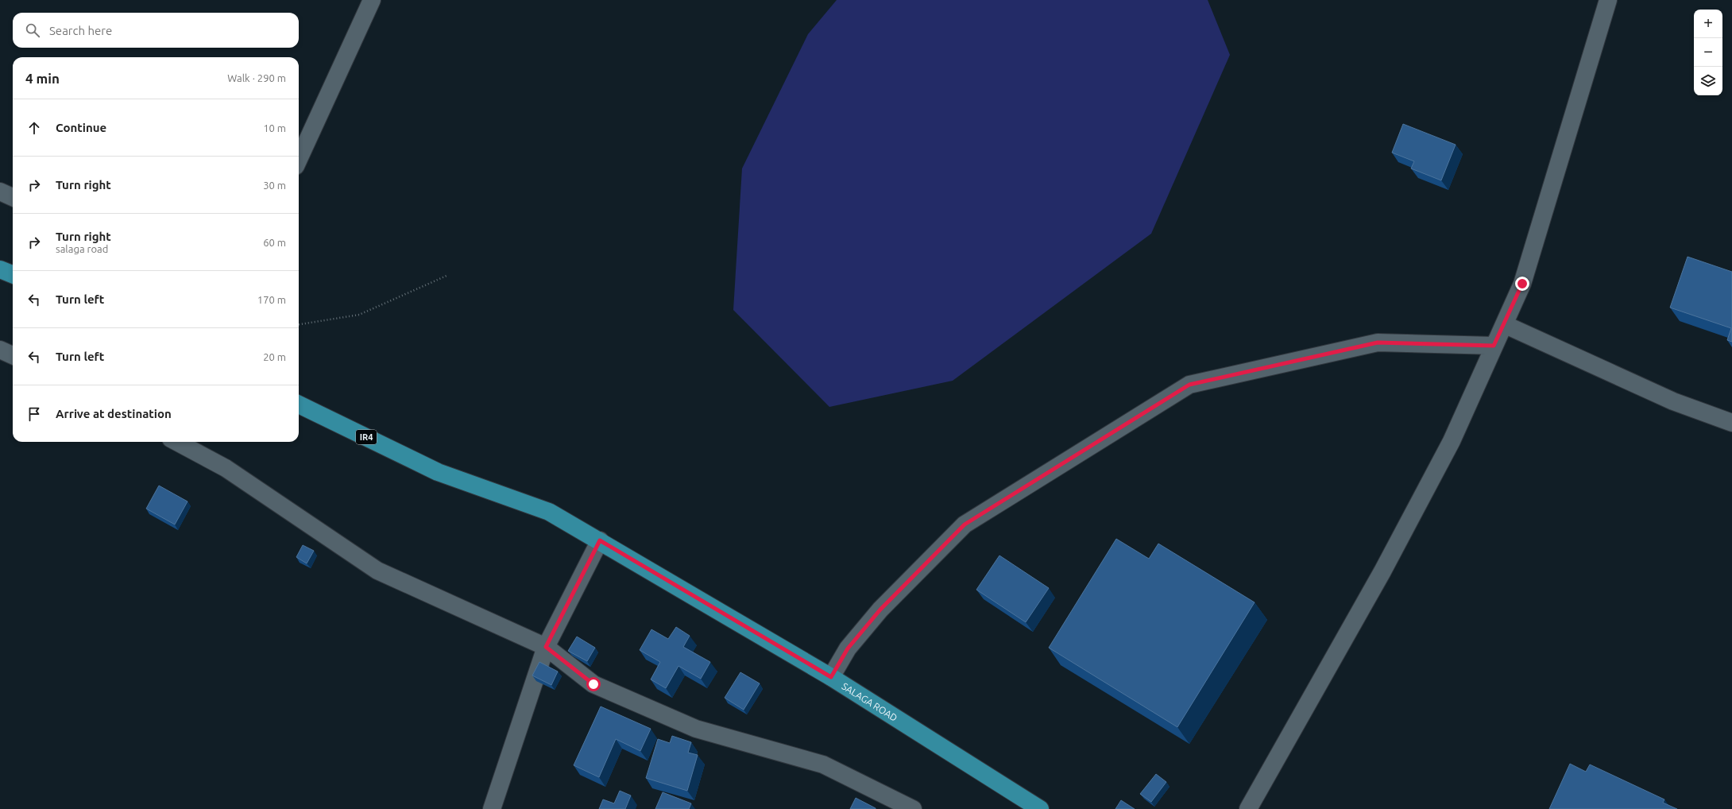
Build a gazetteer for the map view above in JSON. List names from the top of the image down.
{
  "streets": {
    "main road": ["IR4", "SALAGA ROAD"]
  },
  "page": {
    "map_buttons": ["+", "−"],
    "search": "Search here",
    "heading": ["4 min", "Walk · 290 m"],
    "list": [
      ["Continue", "10 m"],
      ["Turn right", "30 m"],
      ["Turn right", "salaga road", "60 m"],
      ["Turn left", "170 m"],
      ["Turn left", "20 m"],
      "Arrive at destination"
    ]
  }
}
